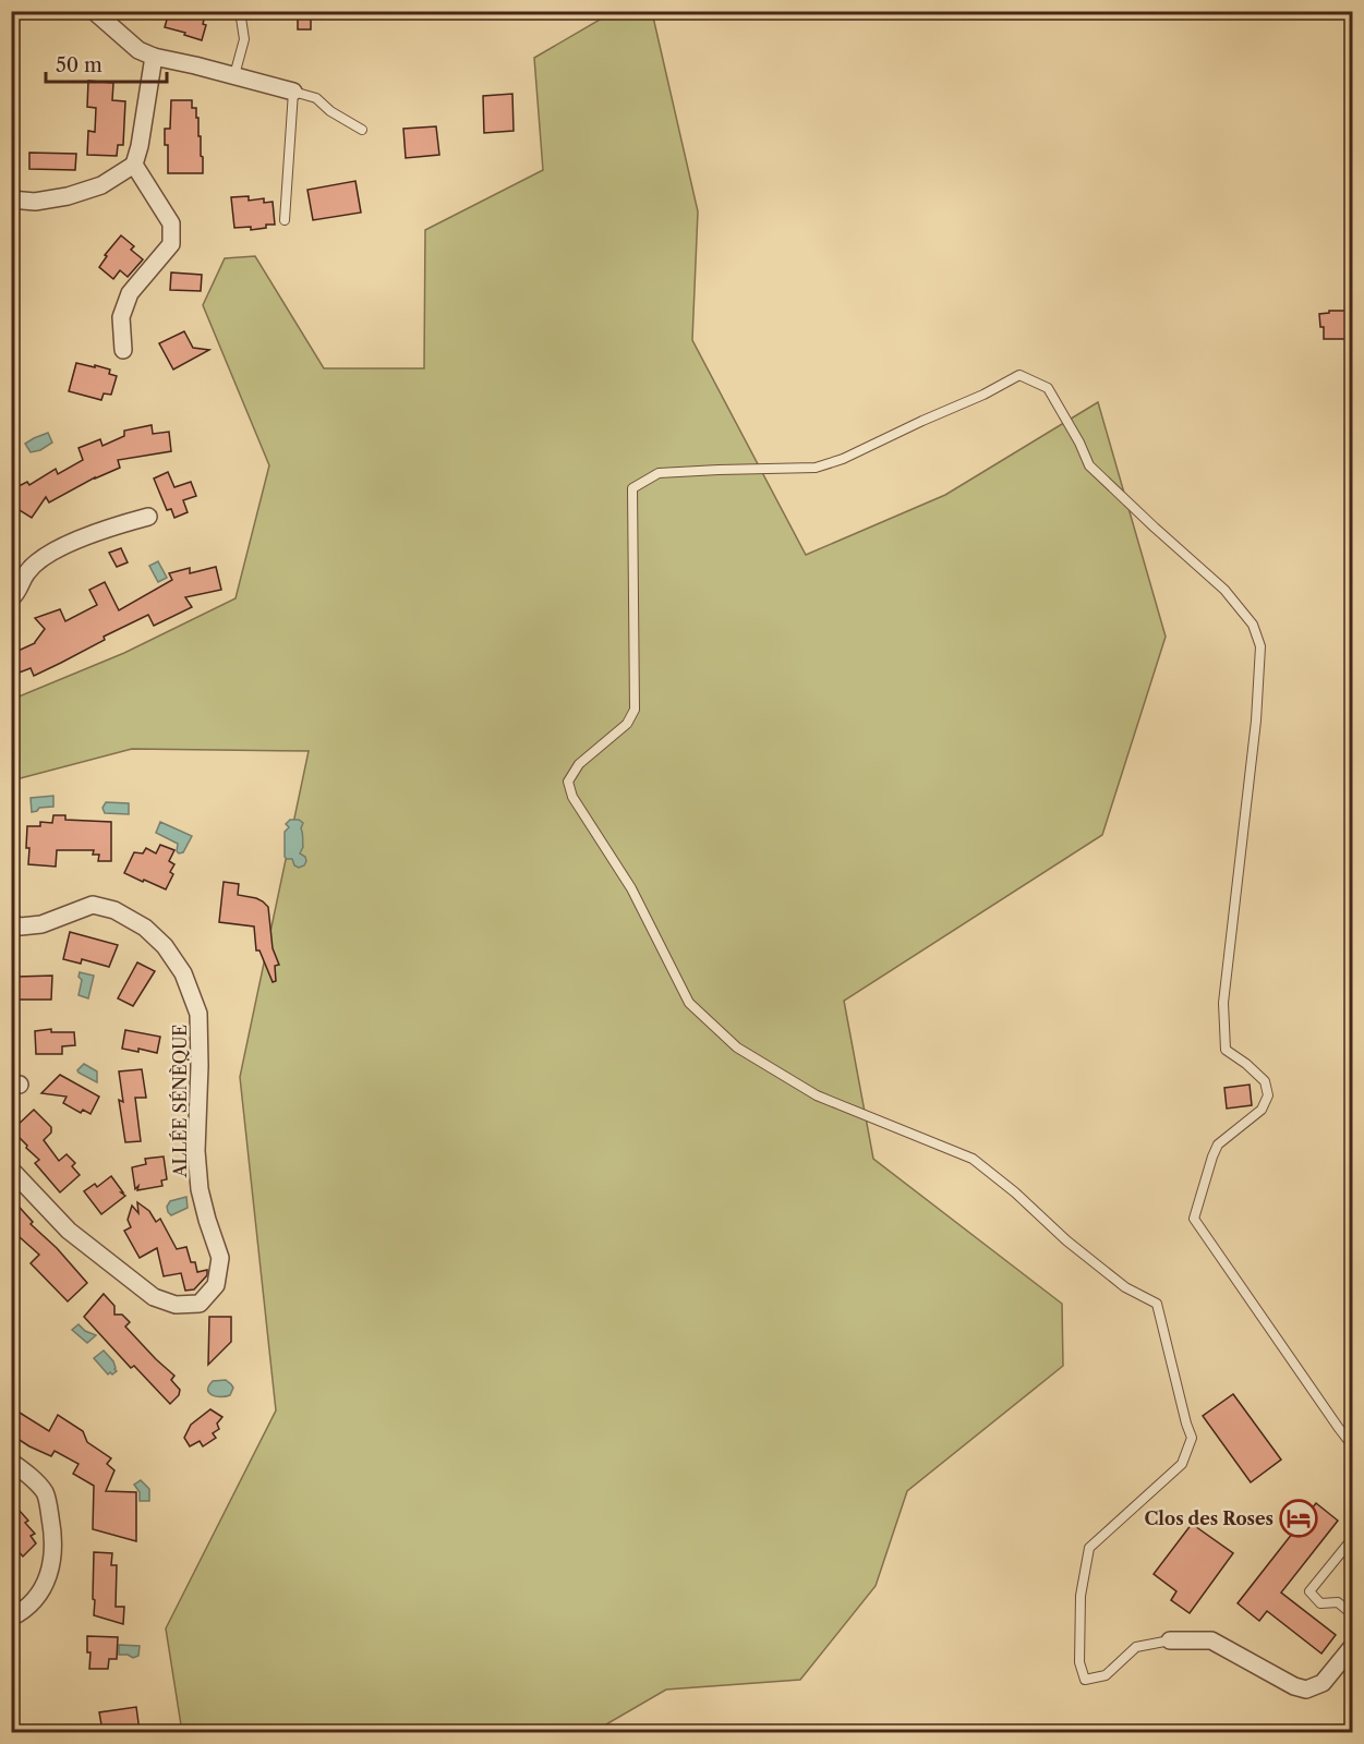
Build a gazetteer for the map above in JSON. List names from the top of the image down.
{
  "streets": {
    "street": ["ALLÉE SÉNÈQUE"]
  },
  "places": {
    "hotel": ["Clos des Roses"]
  },
  "scale_bar": "50 m"
}
